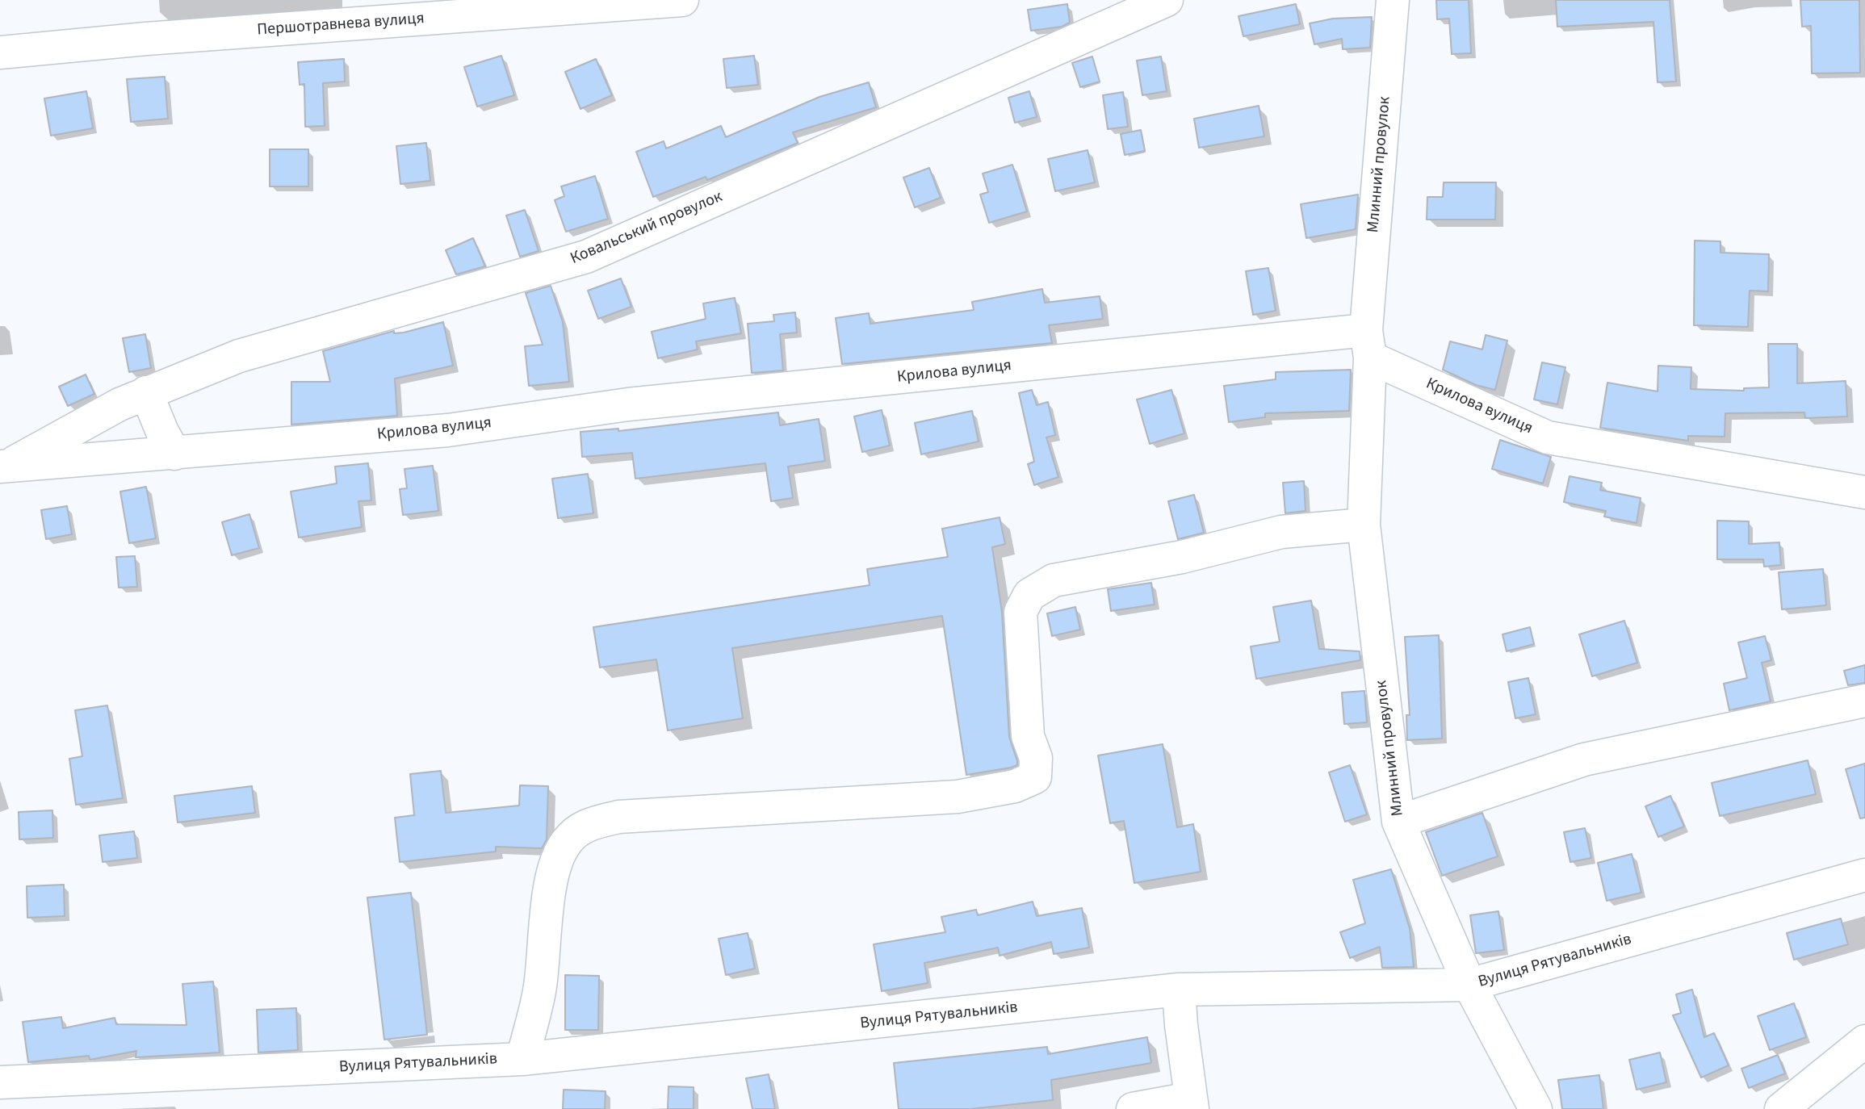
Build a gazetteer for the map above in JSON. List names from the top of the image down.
{
  "streets": {
    "street": [
      "Першотравнева вулиця",
      "Млинний провулок",
      "Ковальський провулок",
      "Крилова вулиця",
      "Вулиця Рятувальників"
    ]
  },
  "crossings": [
    ["Млинний провулок", "Крилова вулиця"],
    ["Млинний провулок", "Вулиця Рятувальників"],
    ["Ковальський провулок", "Крилова вулиця"]
  ]
}
